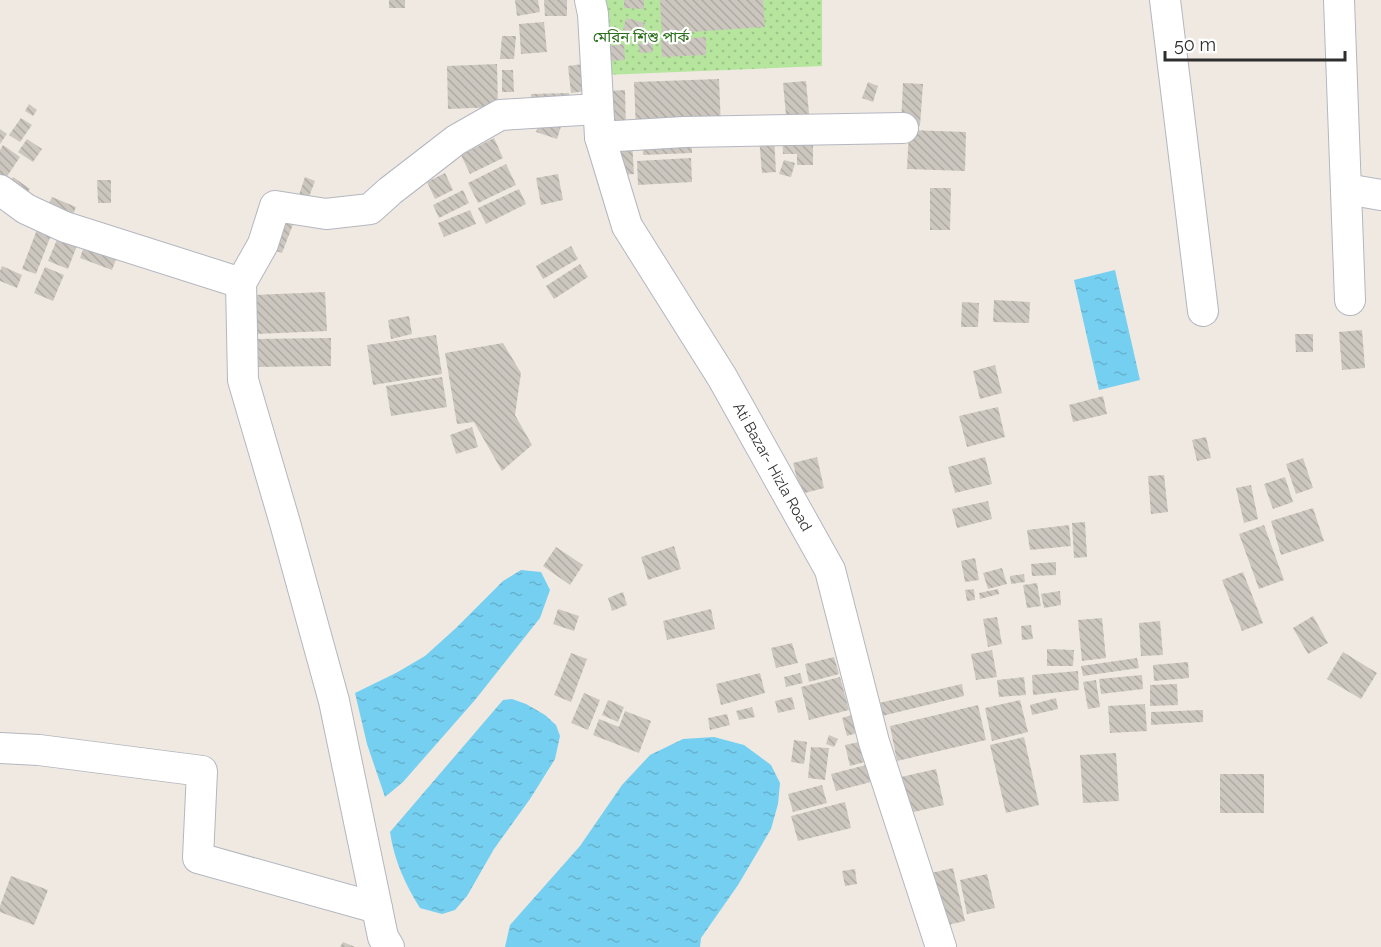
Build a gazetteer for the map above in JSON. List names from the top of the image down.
{
  "streets": {
    "street": ["Ati Bazar- Hizla Road"]
  },
  "parks": ["মেরিন শিশু পার্ক"],
  "scale_bar": "50 m"
}
